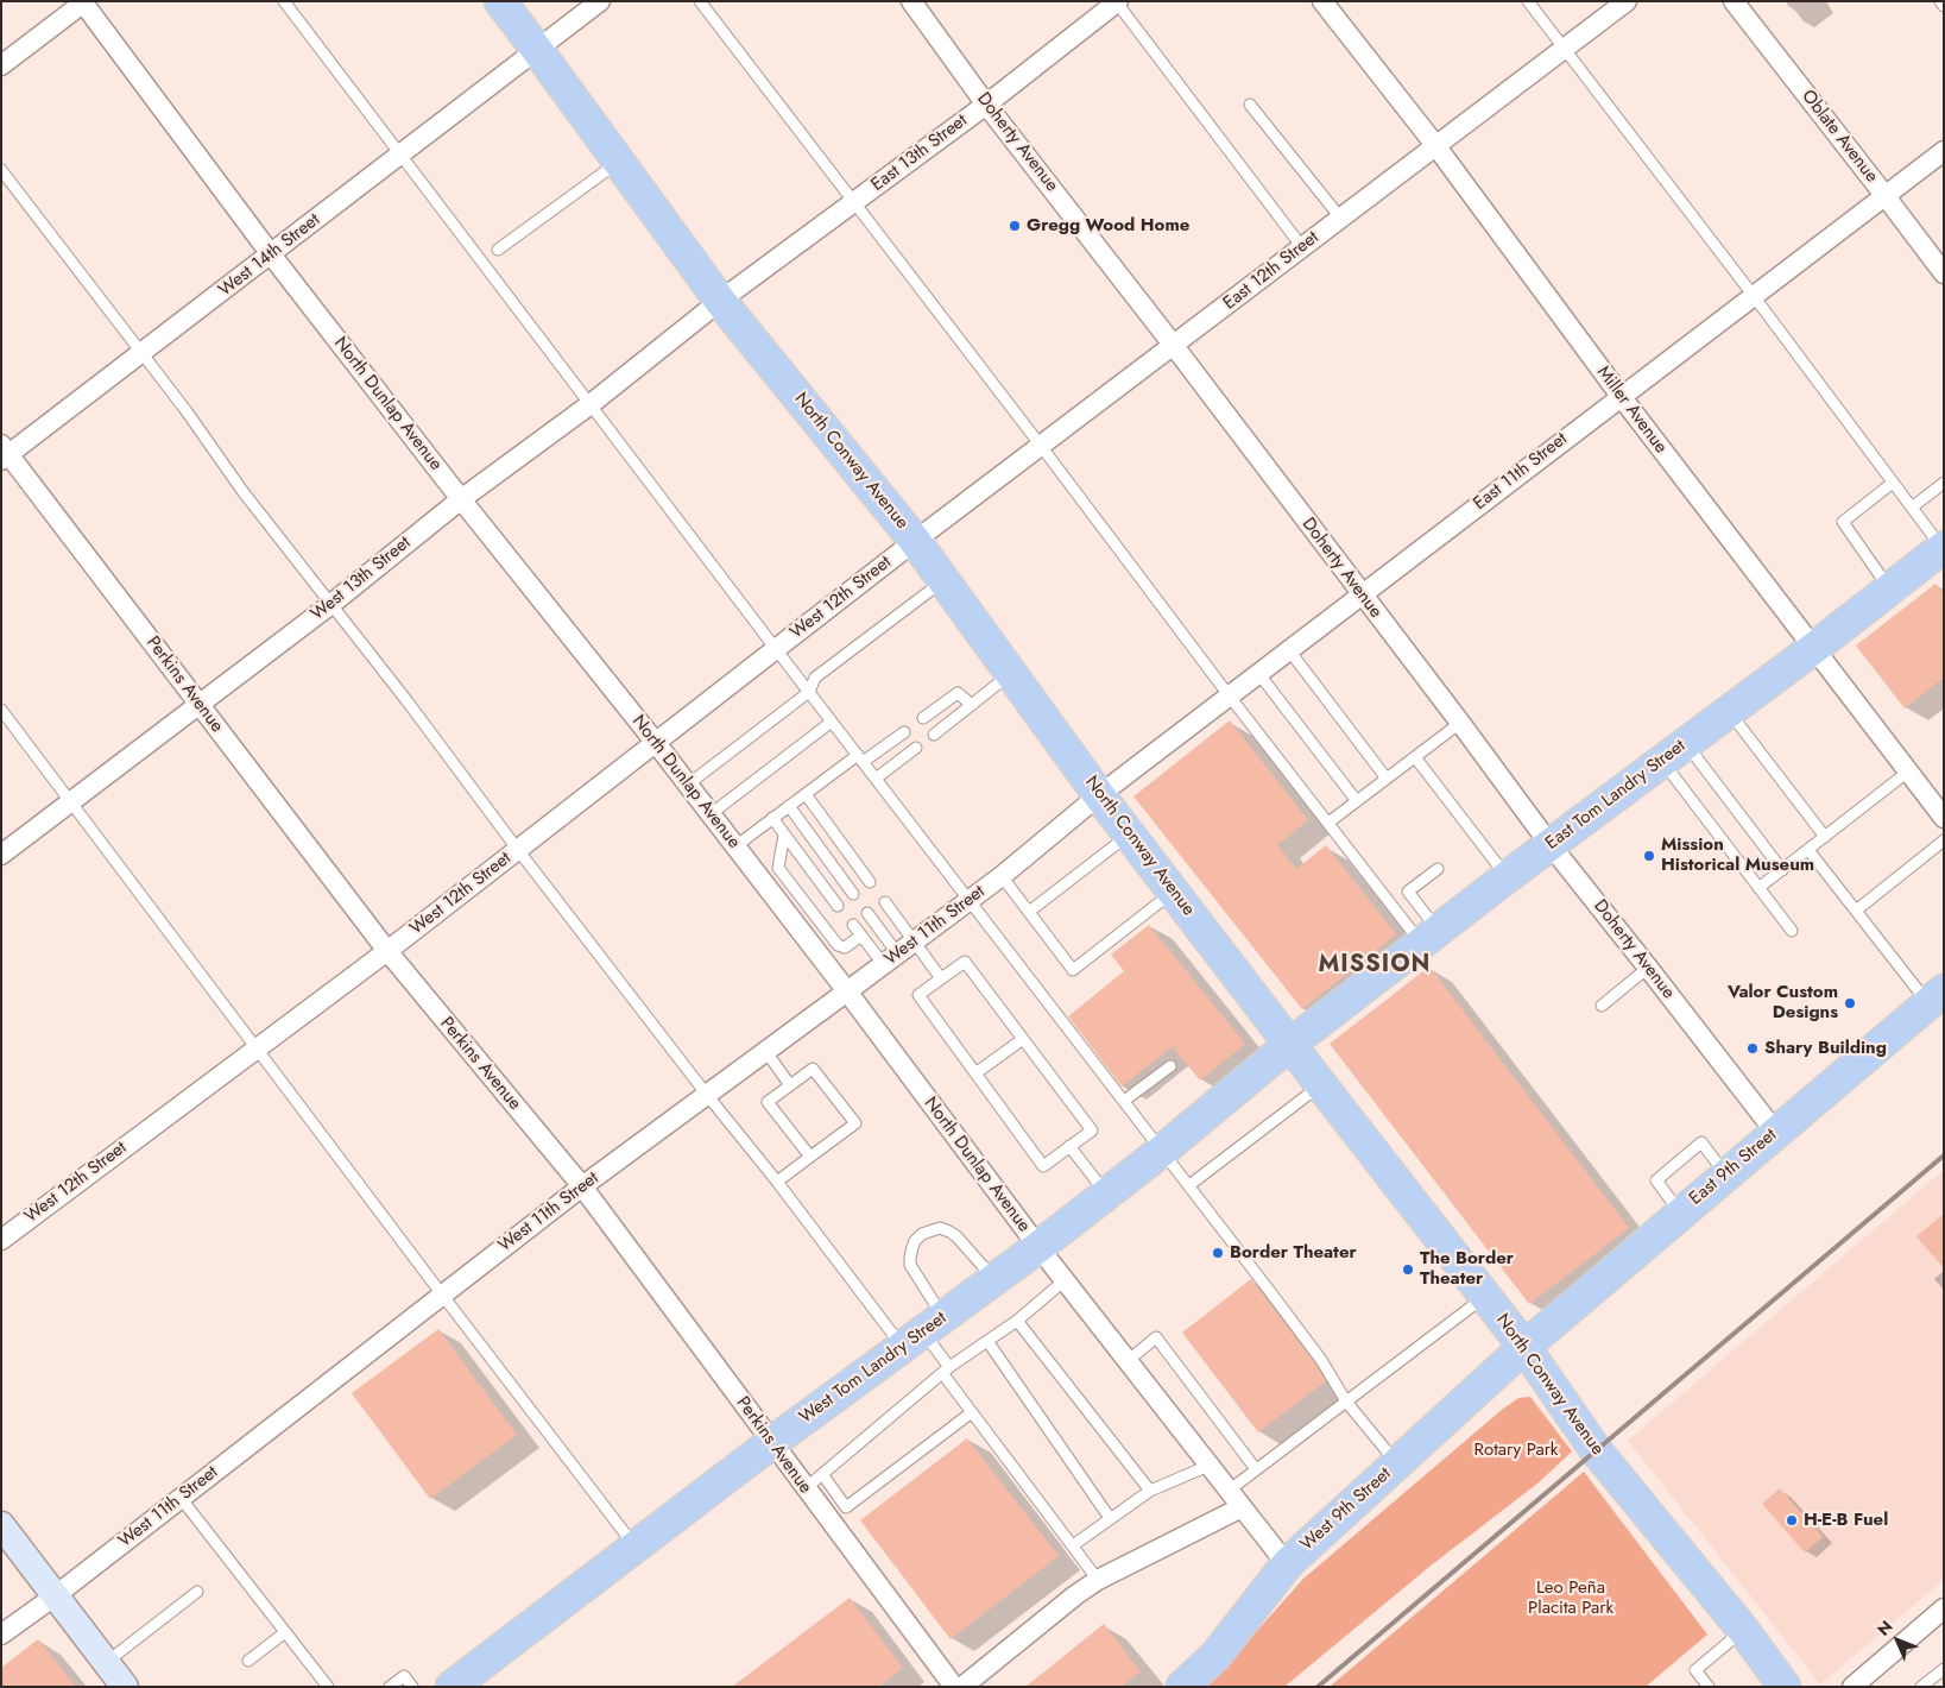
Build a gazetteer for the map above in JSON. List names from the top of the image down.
{
  "streets": {
    "main road": [
      "North Conway Avenue",
      "East Tom Landry Street",
      "East 9th Street",
      "West Tom Landry Street",
      "West 9th Street"
    ],
    "street": [
      "Oblate Avenue",
      "Doherty Avenue",
      "East 13th Street",
      "West 14th Street",
      "East 12th Street",
      "North Dunlap Avenue",
      "Miller Avenue",
      "East 11th Street",
      "West 13th Street",
      "West 12th Street",
      "Perkins Avenue",
      "West 11th Street"
    ]
  },
  "crossings": [
    ["Oblate Avenue", "East 11th Street"],
    ["Doherty Avenue", "East 13th Street"],
    ["Doherty Avenue", "East 12th Street"],
    ["Doherty Avenue", "East 11th Street"],
    ["Doherty Avenue", "East Tom Landry Street"],
    ["Doherty Avenue", "East 9th Street"],
    ["East 13th Street", "North Conway Avenue"],
    ["East 13th Street", "West 13th Street"],
    ["West 14th Street", "North Dunlap Avenue"],
    ["West 14th Street", "North Conway Avenue"],
    ["West 14th Street", "Perkins Avenue"],
    ["East 12th Street", "Miller Avenue"],
    ["East 12th Street", "North Conway Avenue"],
    ["East 12th Street", "West 12th Street"],
    ["North Dunlap Avenue", "West 13th Street"],
    ["North Dunlap Avenue", "West 12th Street"],
    ["North Dunlap Avenue", "West 11th Street"],
    ["North Dunlap Avenue", "West Tom Landry Street"],
    ["North Dunlap Avenue", "West 9th Street"],
    ["Miller Avenue", "East 11th Street"],
    ["Miller Avenue", "East Tom Landry Street"],
    ["North Conway Avenue", "East 11th Street"],
    ["North Conway Avenue", "West 13th Street"],
    ["North Conway Avenue", "West 12th Street"],
    ["North Conway Avenue", "East Tom Landry Street"],
    ["North Conway Avenue", "West 11th Street"],
    ["North Conway Avenue", "East 9th Street"],
    ["North Conway Avenue", "West Tom Landry Street"],
    ["North Conway Avenue", "West 9th Street"],
    ["East 11th Street", "West 11th Street"],
    ["West 13th Street", "Perkins Avenue"],
    ["West 12th Street", "Perkins Avenue"],
    ["Perkins Avenue", "West 11th Street"],
    ["Perkins Avenue", "West Tom Landry Street"],
    ["East Tom Landry Street", "West Tom Landry Street"],
    ["East 9th Street", "West 9th Street"]
  ],
  "districts": ["MISSION"],
  "parks": ["Rotary Park", "Leo Peña Placita Park"],
  "places": [
    "Gregg Wood Home",
    "Mission Historical Museum",
    "Valor Custom Designs",
    "Shary Building",
    "Border Theater",
    "The Border Theater",
    "H-E-B Fuel"
  ],
  "north": "top left"
}
